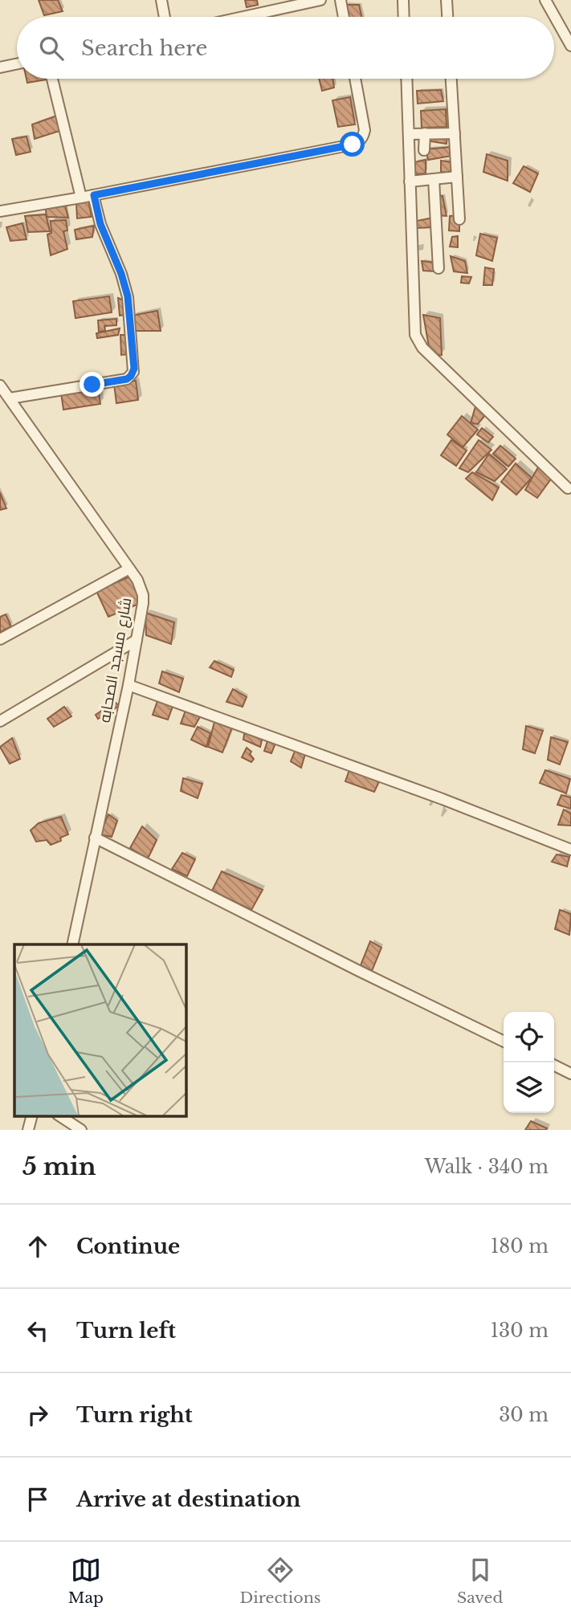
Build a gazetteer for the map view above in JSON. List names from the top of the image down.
{
  "streets": {
    "street": ["شارع مسجد الصحابه"]
  },
  "page": {
    "search": "Search here",
    "heading": ["5 min", "Walk · 340 m"],
    "list": [
      ["Continue", "180 m"],
      ["Turn left", "130 m"],
      ["Turn right", "30 m"],
      "Arrive at destination"
    ],
    "nav": ["Map", "Directions", "Saved"]
  }
}
